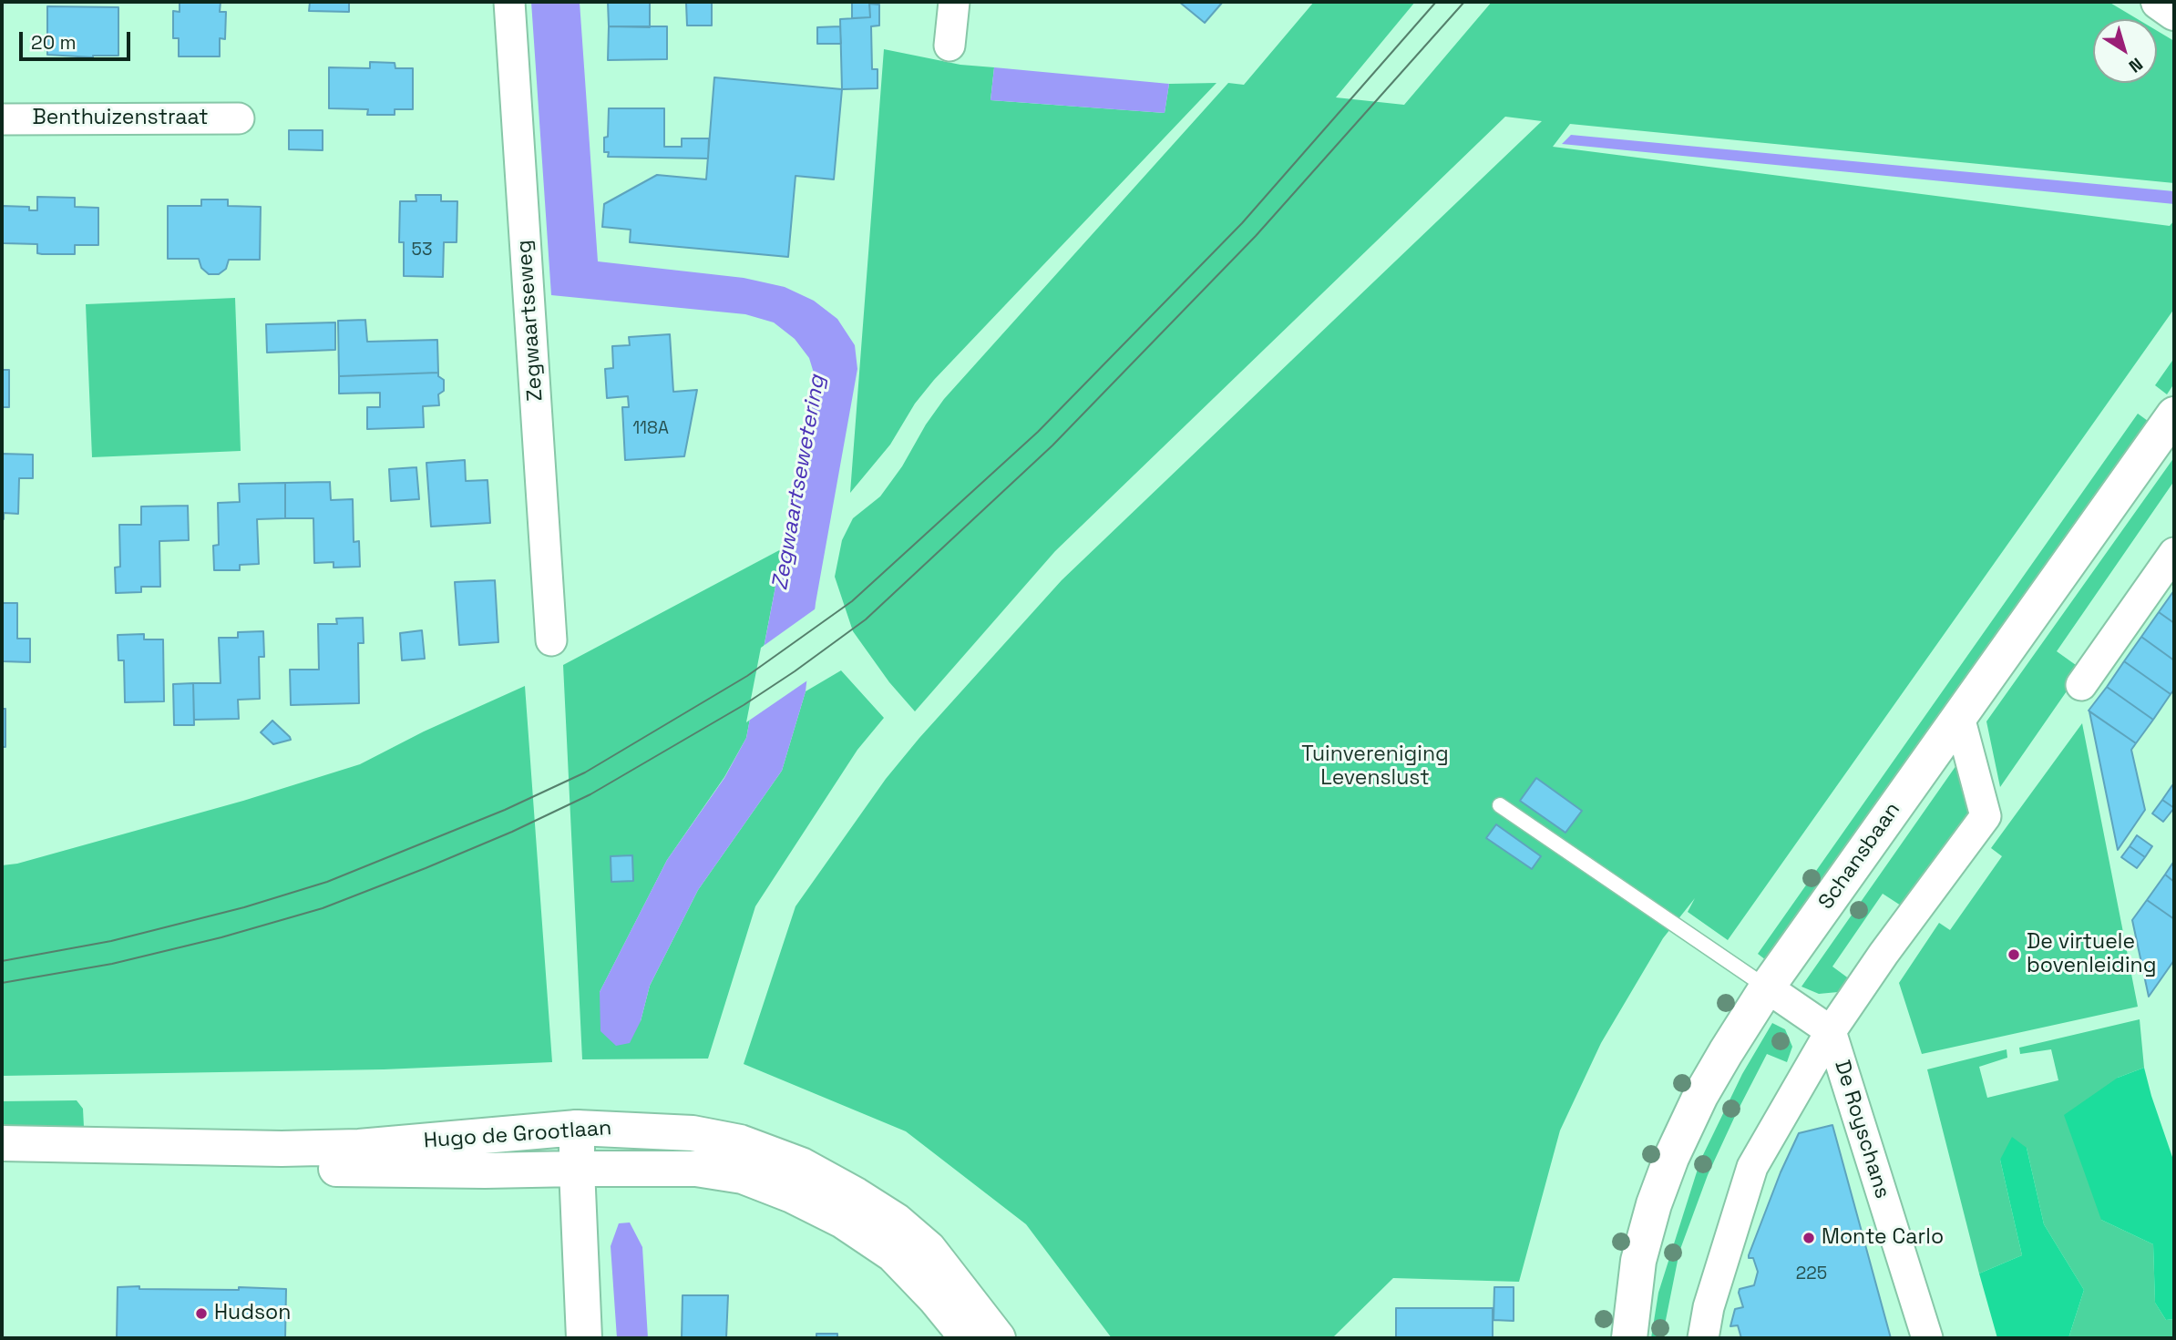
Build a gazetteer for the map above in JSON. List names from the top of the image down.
{
  "streets": {
    "street": [
      "Benthuizenstraat",
      "Zegwaartseweg",
      "Schansbaan",
      "De Royschans",
      "Hugo de Grootlaan"
    ]
  },
  "water": ["Zegwaartsewetering"],
  "parks": ["Tuinvereniging Levenslust"],
  "places": ["De virtuele bovenleiding", "Monte Carlo", "Hudson"],
  "house_numbers": ["53", "118A", "225"],
  "scale_bar": "20 m",
  "north": "bottom right"
}
